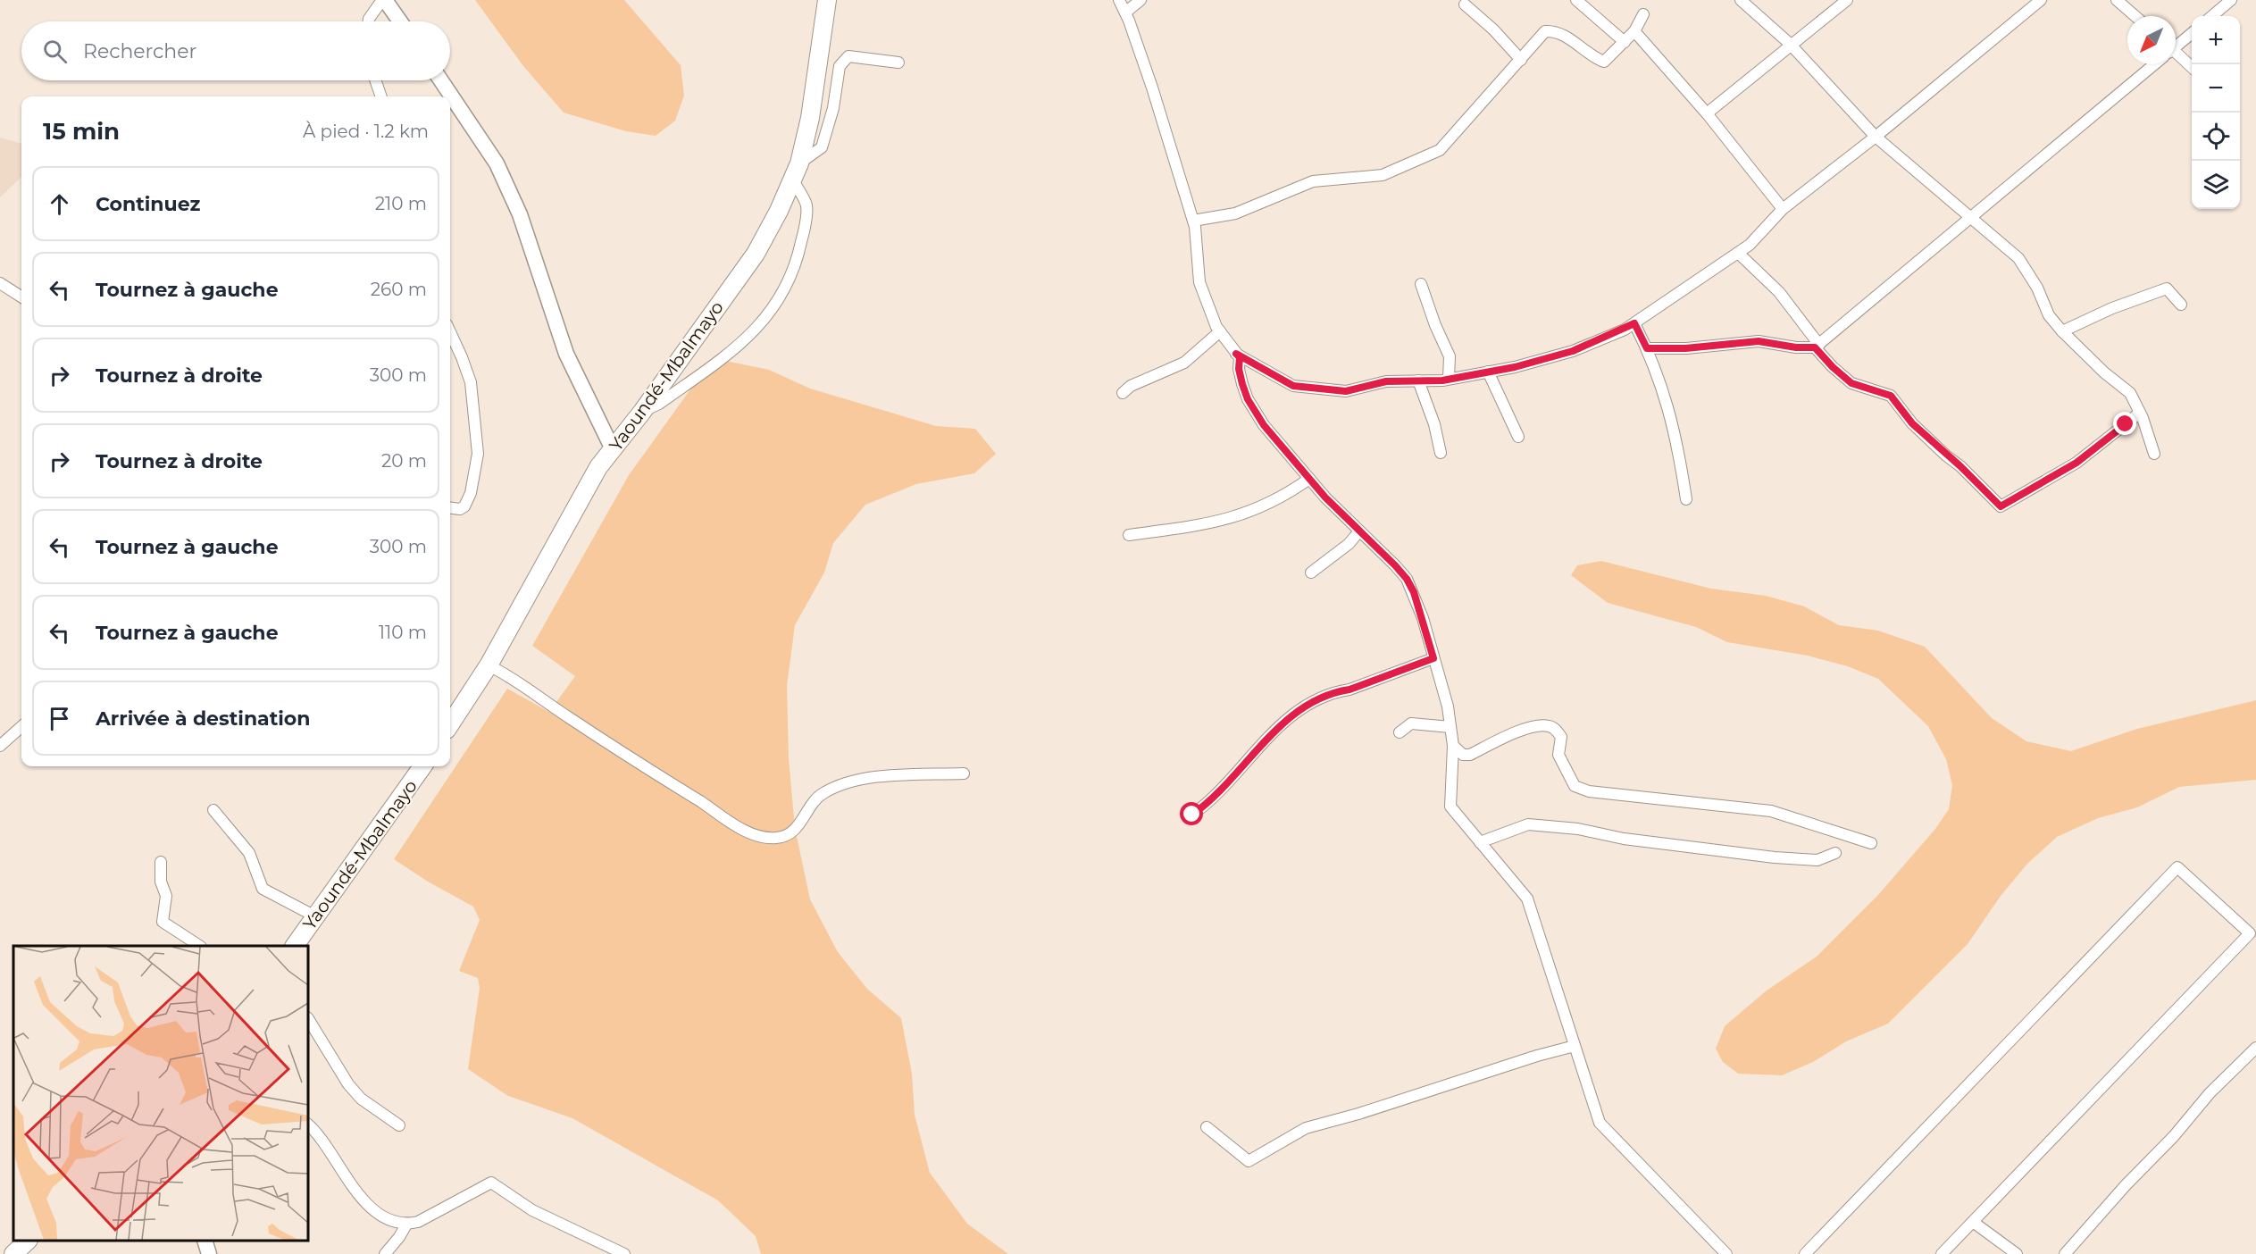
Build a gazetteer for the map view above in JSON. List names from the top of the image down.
{
  "streets": {
    "highway": ["Yaoundé-Mbalmayo"]
  },
  "north": "bottom left",
  "page": {
    "map_buttons": ["+", "−"],
    "search": "Rechercher",
    "heading": ["15 min", "À pied · 1.2 km"],
    "list": [
      ["Continuez", "210 m"],
      ["Tournez à gauche", "260 m"],
      ["Tournez à droite", "300 m"],
      ["Tournez à droite", "20 m"],
      ["Tournez à gauche", "300 m"],
      ["Tournez à gauche", "110 m"],
      "Arrivée à destination"
    ]
  }
}
